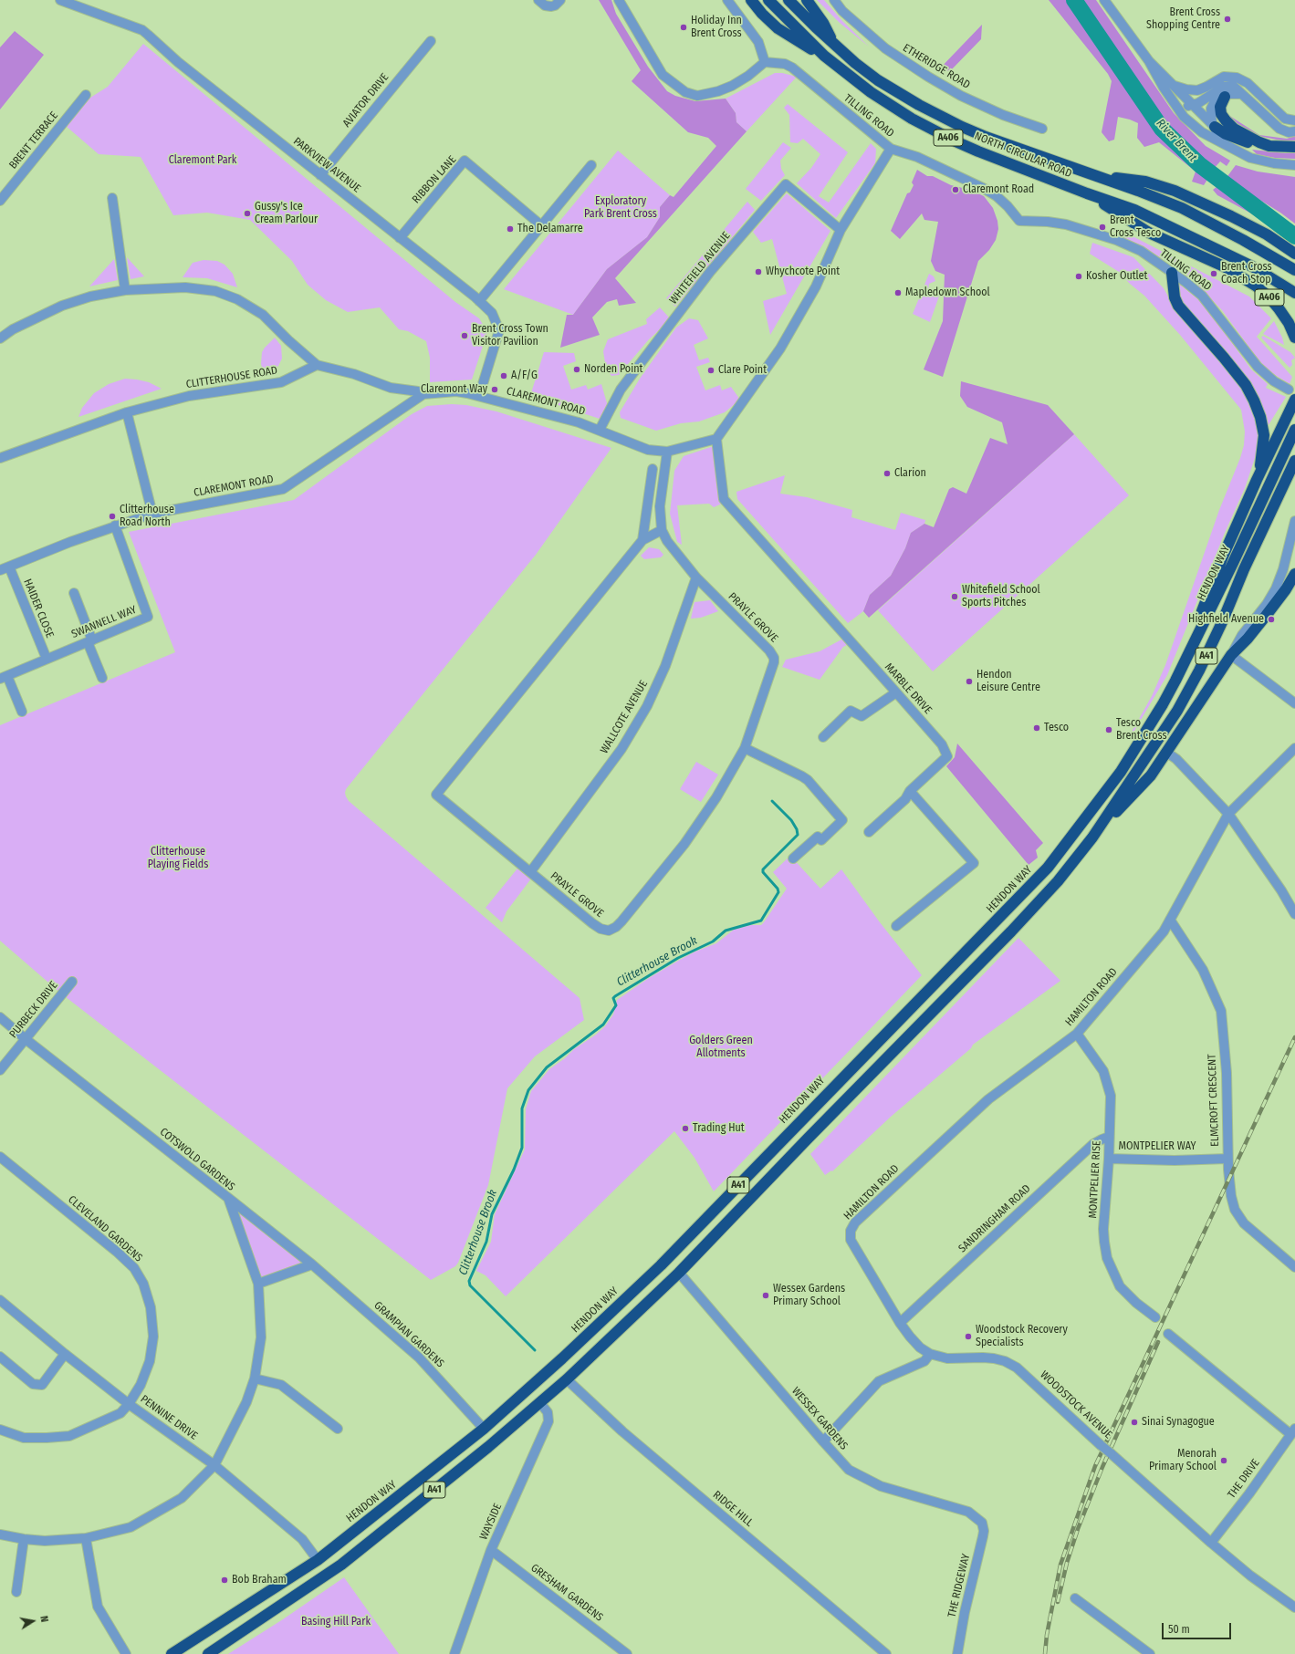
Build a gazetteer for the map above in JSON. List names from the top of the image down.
{
  "streets": {
    "highway": [
      "A406",
      "NORTH CIRCULAR ROAD",
      "HENDON WAY",
      "A41"
    ],
    "street": [
      "ETHERIDGE ROAD",
      "AVIATOR DRIVE",
      "TILLING ROAD",
      "BRENT TERRACE",
      "PARKVIEW AVENUE",
      "RIBBON LANE",
      "WHITEFIELD AVENUE",
      "CLITTERHOUSE ROAD",
      "CLAREMONT ROAD",
      "HAIDER CLOSE",
      "PRAYLE GROVE",
      "SWANNELL WAY",
      "MARBLE DRIVE",
      "WALLCOTE AVENUE",
      "HAMILTON ROAD",
      "PURBECK DRIVE",
      "ELMCROFT CRESCENT",
      "MONTPELIER WAY",
      "COTSWOLD GARDENS",
      "MONTPELIER RISE",
      "SANDRINGHAM ROAD",
      "CLEVELAND GARDENS",
      "GRAMPIAN GARDENS",
      "WOODSTOCK AVENUE",
      "PENNINE DRIVE",
      "WESSEX GARDENS",
      "THE DRIVE",
      "RIDGE HILL",
      "WAYSIDE",
      "THE RIDGEWAY",
      "GRESHAM GARDENS"
    ]
  },
  "crossings": [
    ["AVIATOR DRIVE", "PARKVIEW AVENUE"],
    ["A406", "NORTH CIRCULAR ROAD"],
    ["PARKVIEW AVENUE", "RIBBON LANE"],
    ["WHITEFIELD AVENUE", "CLAREMONT ROAD"],
    ["CLAREMONT ROAD", "HAIDER CLOSE"],
    ["CLAREMONT ROAD", "PRAYLE GROVE"],
    ["CLAREMONT ROAD", "SWANNELL WAY"],
    ["CLAREMONT ROAD", "MARBLE DRIVE"],
    ["HENDON WAY", "A41"],
    ["HENDON WAY", "GRAMPIAN GARDENS"],
    ["HENDON WAY", "PENNINE DRIVE"],
    ["HAIDER CLOSE", "SWANNELL WAY"],
    ["PRAYLE GROVE", "WALLCOTE AVENUE"],
    ["A41", "WESSEX GARDENS"],
    ["A41", "RIDGE HILL"],
    ["A41", "WAYSIDE"],
    ["HAMILTON ROAD", "ELMCROFT CRESCENT"],
    ["HAMILTON ROAD", "MONTPELIER RISE"],
    ["HAMILTON ROAD", "WOODSTOCK AVENUE"],
    ["PURBECK DRIVE", "COTSWOLD GARDENS"],
    ["ELMCROFT CRESCENT", "MONTPELIER WAY"],
    ["MONTPELIER WAY", "MONTPELIER RISE"],
    ["COTSWOLD GARDENS", "GRAMPIAN GARDENS"],
    ["COTSWOLD GARDENS", "PENNINE DRIVE"],
    ["MONTPELIER RISE", "SANDRINGHAM ROAD"],
    ["SANDRINGHAM ROAD", "WOODSTOCK AVENUE"],
    ["CLEVELAND GARDENS", "PENNINE DRIVE"],
    ["WOODSTOCK AVENUE", "THE DRIVE"],
    ["WESSEX GARDENS", "THE RIDGEWAY"],
    ["WAYSIDE", "GRESHAM GARDENS"]
  ],
  "water": ["River Brent", "Clitterhouse Brook"],
  "parks": [
    "Claremont Park",
    "Exploratory Park Brent Cross",
    "Clitterhouse Playing Fields",
    "Golders Green Allotments",
    "Basing Hill Park"
  ],
  "places": [
    "Brent Cross Shopping Centre",
    "Holiday Inn Brent Cross",
    "Claremont Road",
    "Gussy's Ice Cream Parlour",
    "Brent Cross Tesco",
    "The Delamarre",
    "Whychcote Point",
    "Brent Cross Coach Stop",
    "Kosher Outlet",
    "Mapledown School",
    "Brent Cross Town Visitor Pavilion",
    "Norden Point",
    "Clare Point",
    "A/F/G",
    "Claremont Way",
    "Clarion",
    "Clitterhouse Road North",
    "Whitefield School Sports Pitches",
    "Highfield Avenue",
    "Hendon Leisure Centre",
    "Tesco",
    "Tesco Brent Cross",
    "Trading Hut",
    "Wessex Gardens Primary School",
    "Woodstock Recovery Specialists",
    "Sinai Synagogue",
    "Menorah Primary School",
    "Bob Braham"
  ],
  "scale_bar": "50 m",
  "north": "right"
}
